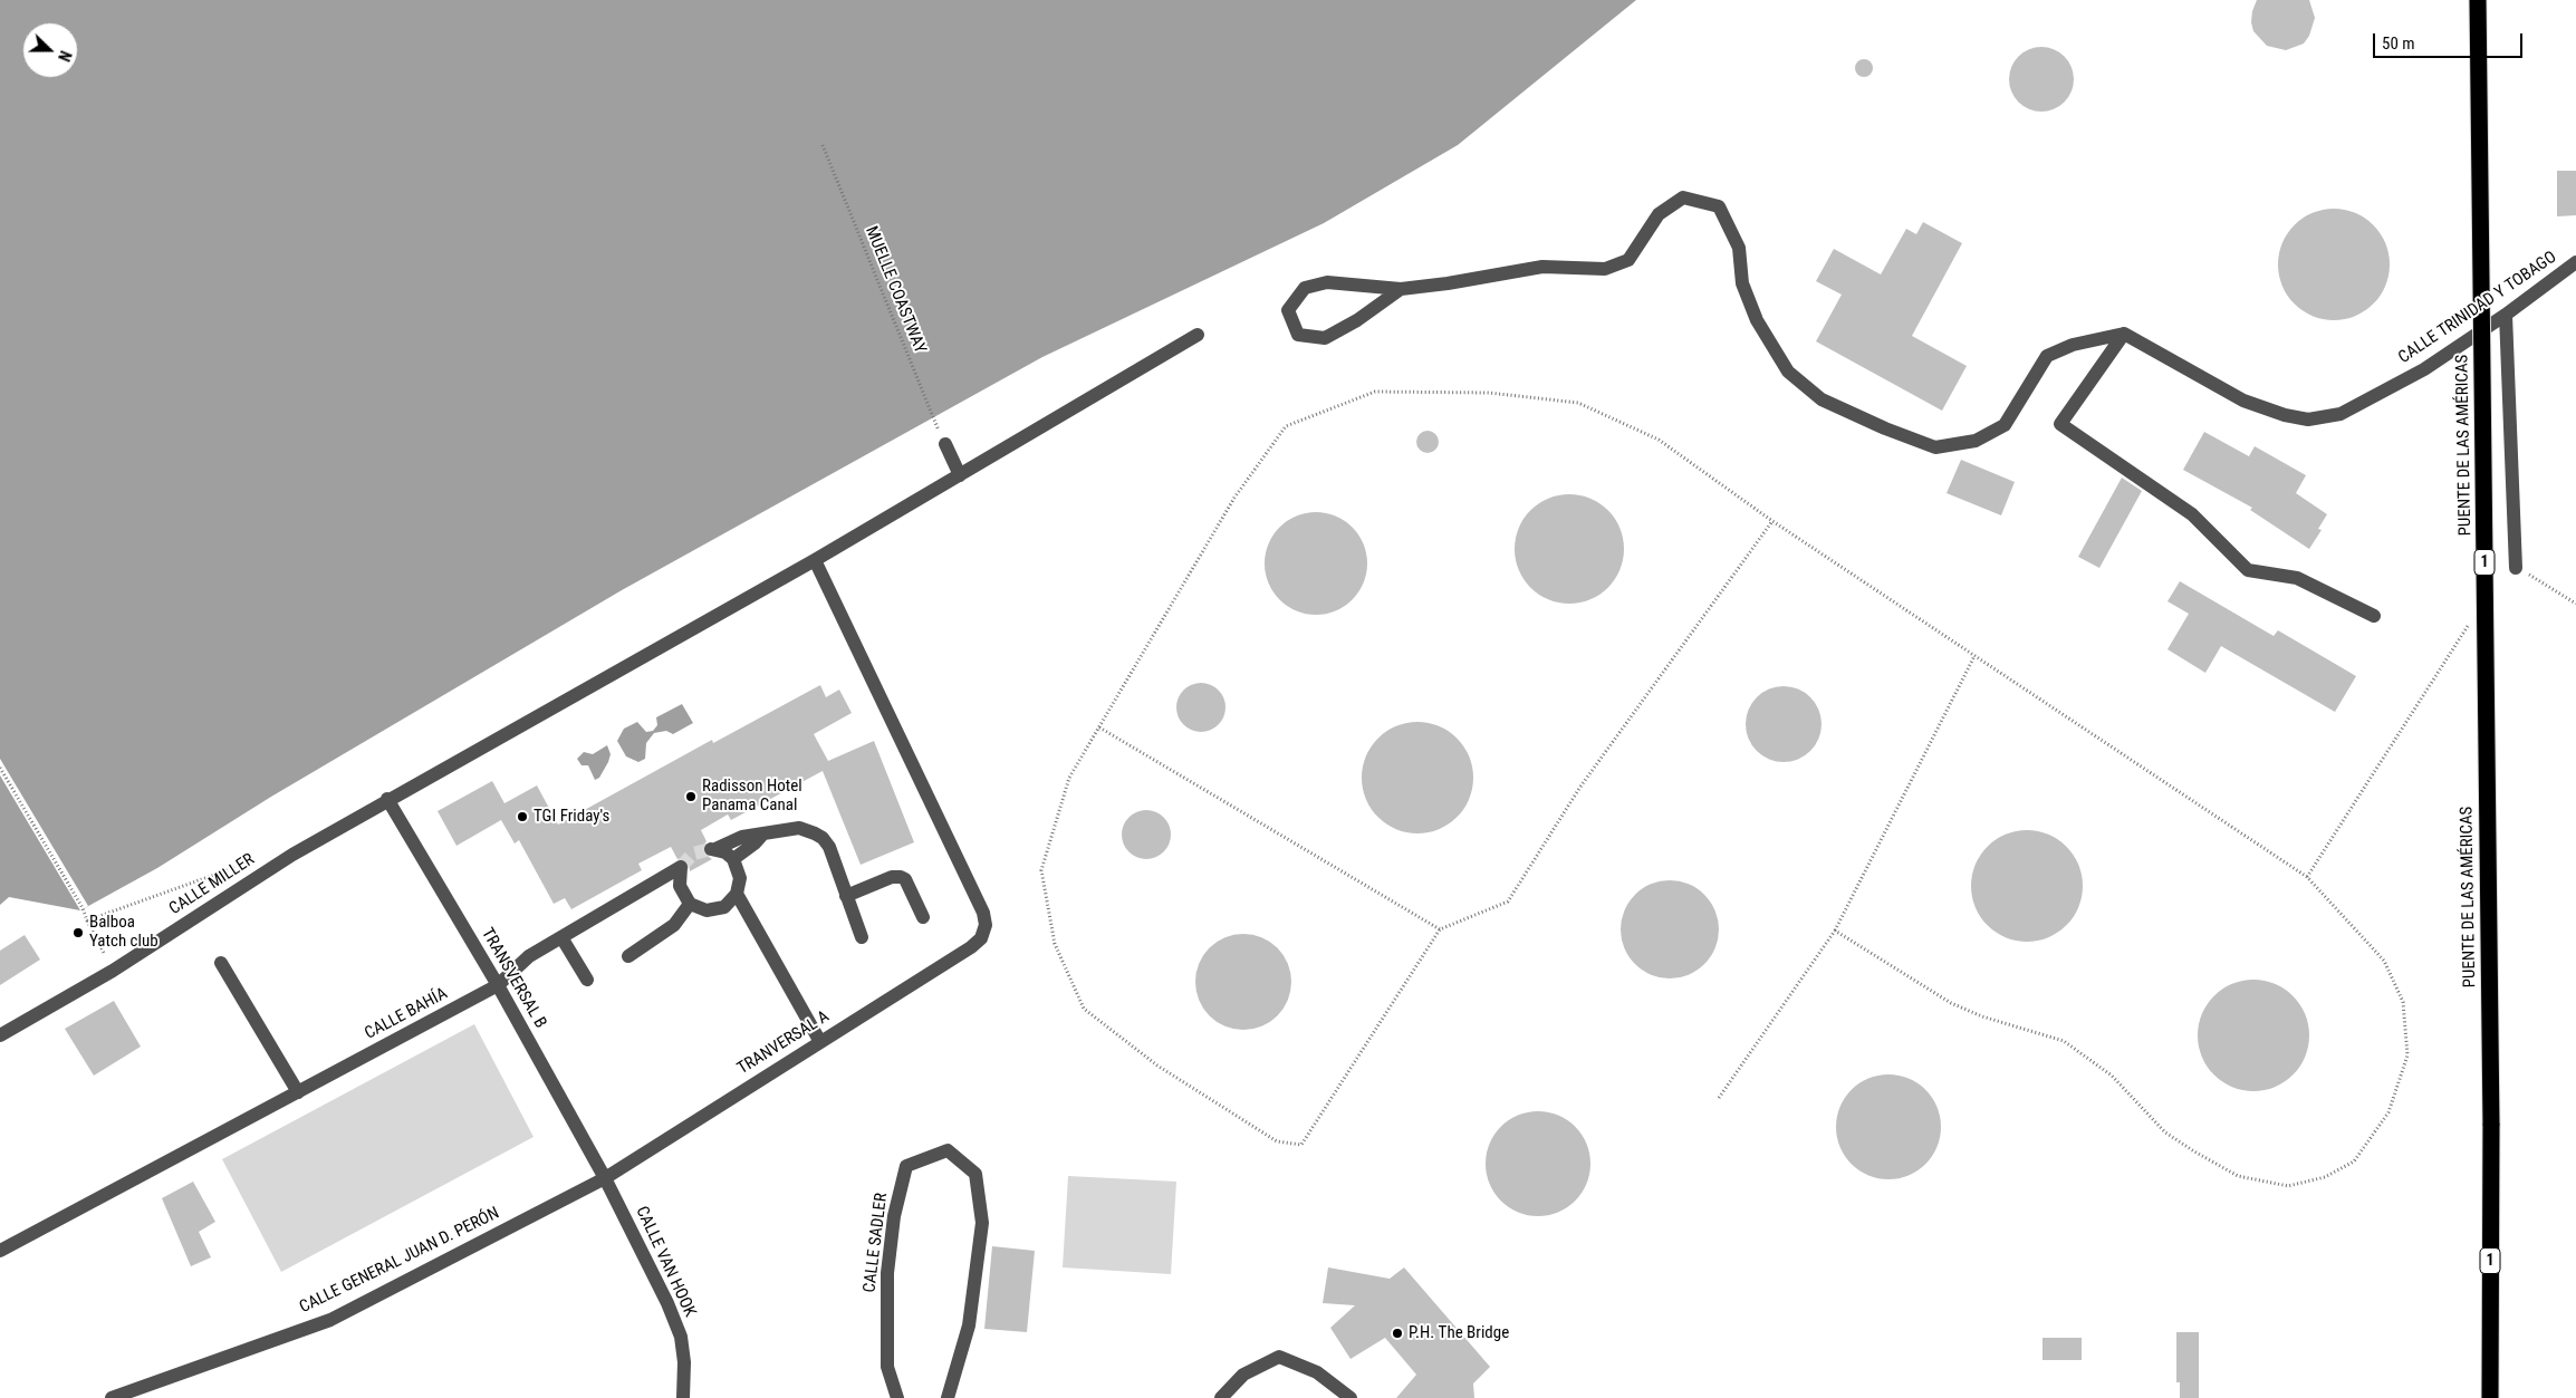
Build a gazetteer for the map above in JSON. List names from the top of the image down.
{
  "streets": {
    "highway": ["PUENTE DE LAS AMÉRICAS", "1"],
    "street": [
      "CALLE TRINIDAD Y TOBAGO",
      "CALLE MILLER",
      "TRANSVERSAL B",
      "CALLE BAHÍA",
      "TRANVERSAL A",
      "CALLE SADLER",
      "CALLE GENERAL JUAN D. PERÓN",
      "CALLE VAN HOOK"
    ],
    "path": ["MUELLE COASTWAY"]
  },
  "crossings": [
    ["CALLE MILLER", "TRANSVERSAL B"],
    ["CALLE MILLER", "TRANVERSAL A"],
    ["TRANSVERSAL B", "CALLE BAHÍA"],
    ["TRANSVERSAL B", "TRANVERSAL A"],
    ["TRANSVERSAL B", "CALLE GENERAL JUAN D. PERÓN"],
    ["TRANSVERSAL B", "CALLE VAN HOOK"],
    ["TRANVERSAL A", "CALLE GENERAL JUAN D. PERÓN"],
    ["TRANVERSAL A", "CALLE VAN HOOK"],
    ["CALLE GENERAL JUAN D. PERÓN", "CALLE VAN HOOK"]
  ],
  "places": [
    "Radisson Hotel Panama Canal",
    "TGI Friday's",
    "Balboa Yatch club",
    "P.H. The Bridge"
  ],
  "scale_bar": "50 m",
  "north": "right"
}
